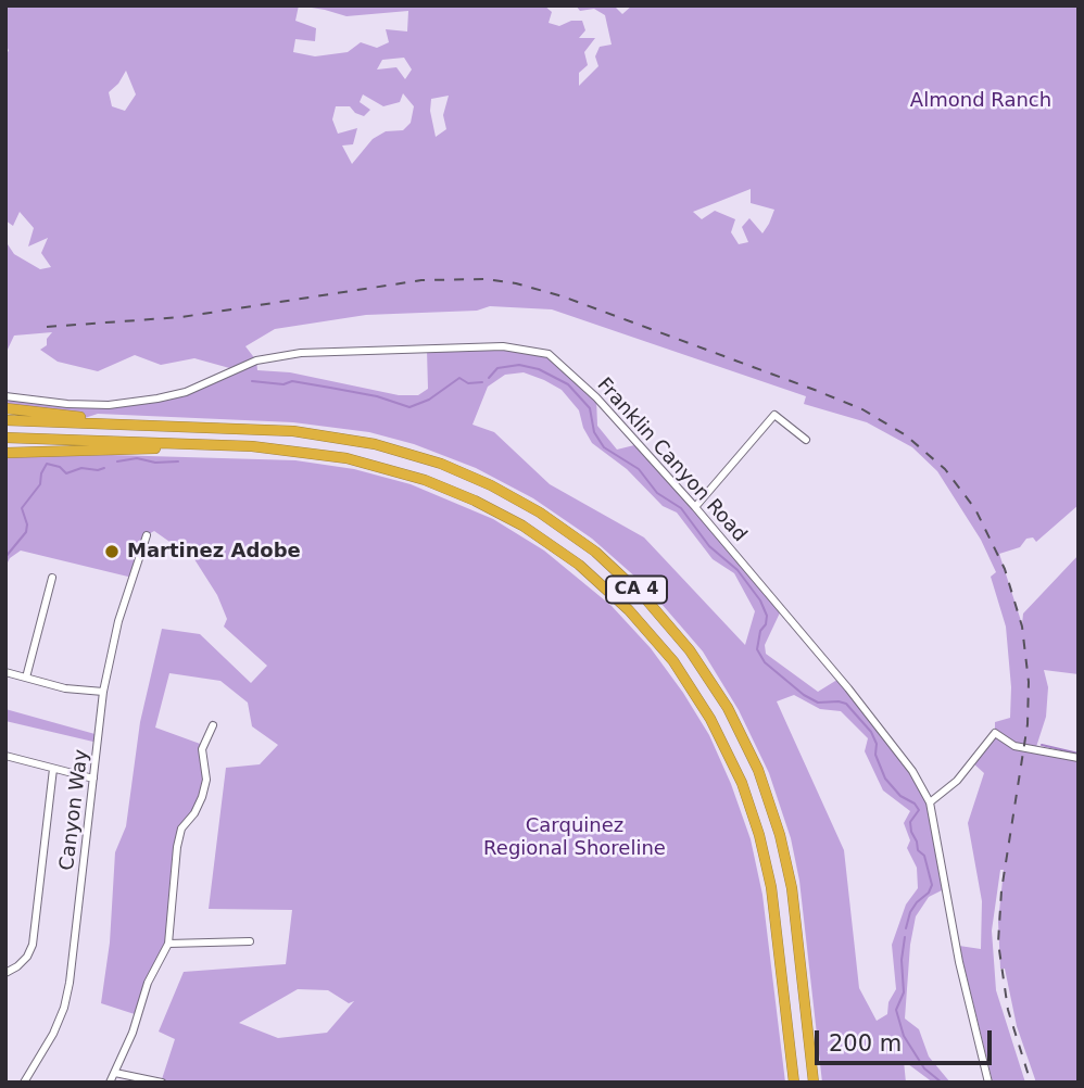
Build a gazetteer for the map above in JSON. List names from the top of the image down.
{
  "streets": {
    "highway": ["CA 4"],
    "street": ["Franklin Canyon Road", "Canyon Way"]
  },
  "parks": ["Almond Ranch", "Carquinez Regional Shoreline"],
  "places": ["Martinez Adobe"],
  "scale_bar": "200 m"
}
